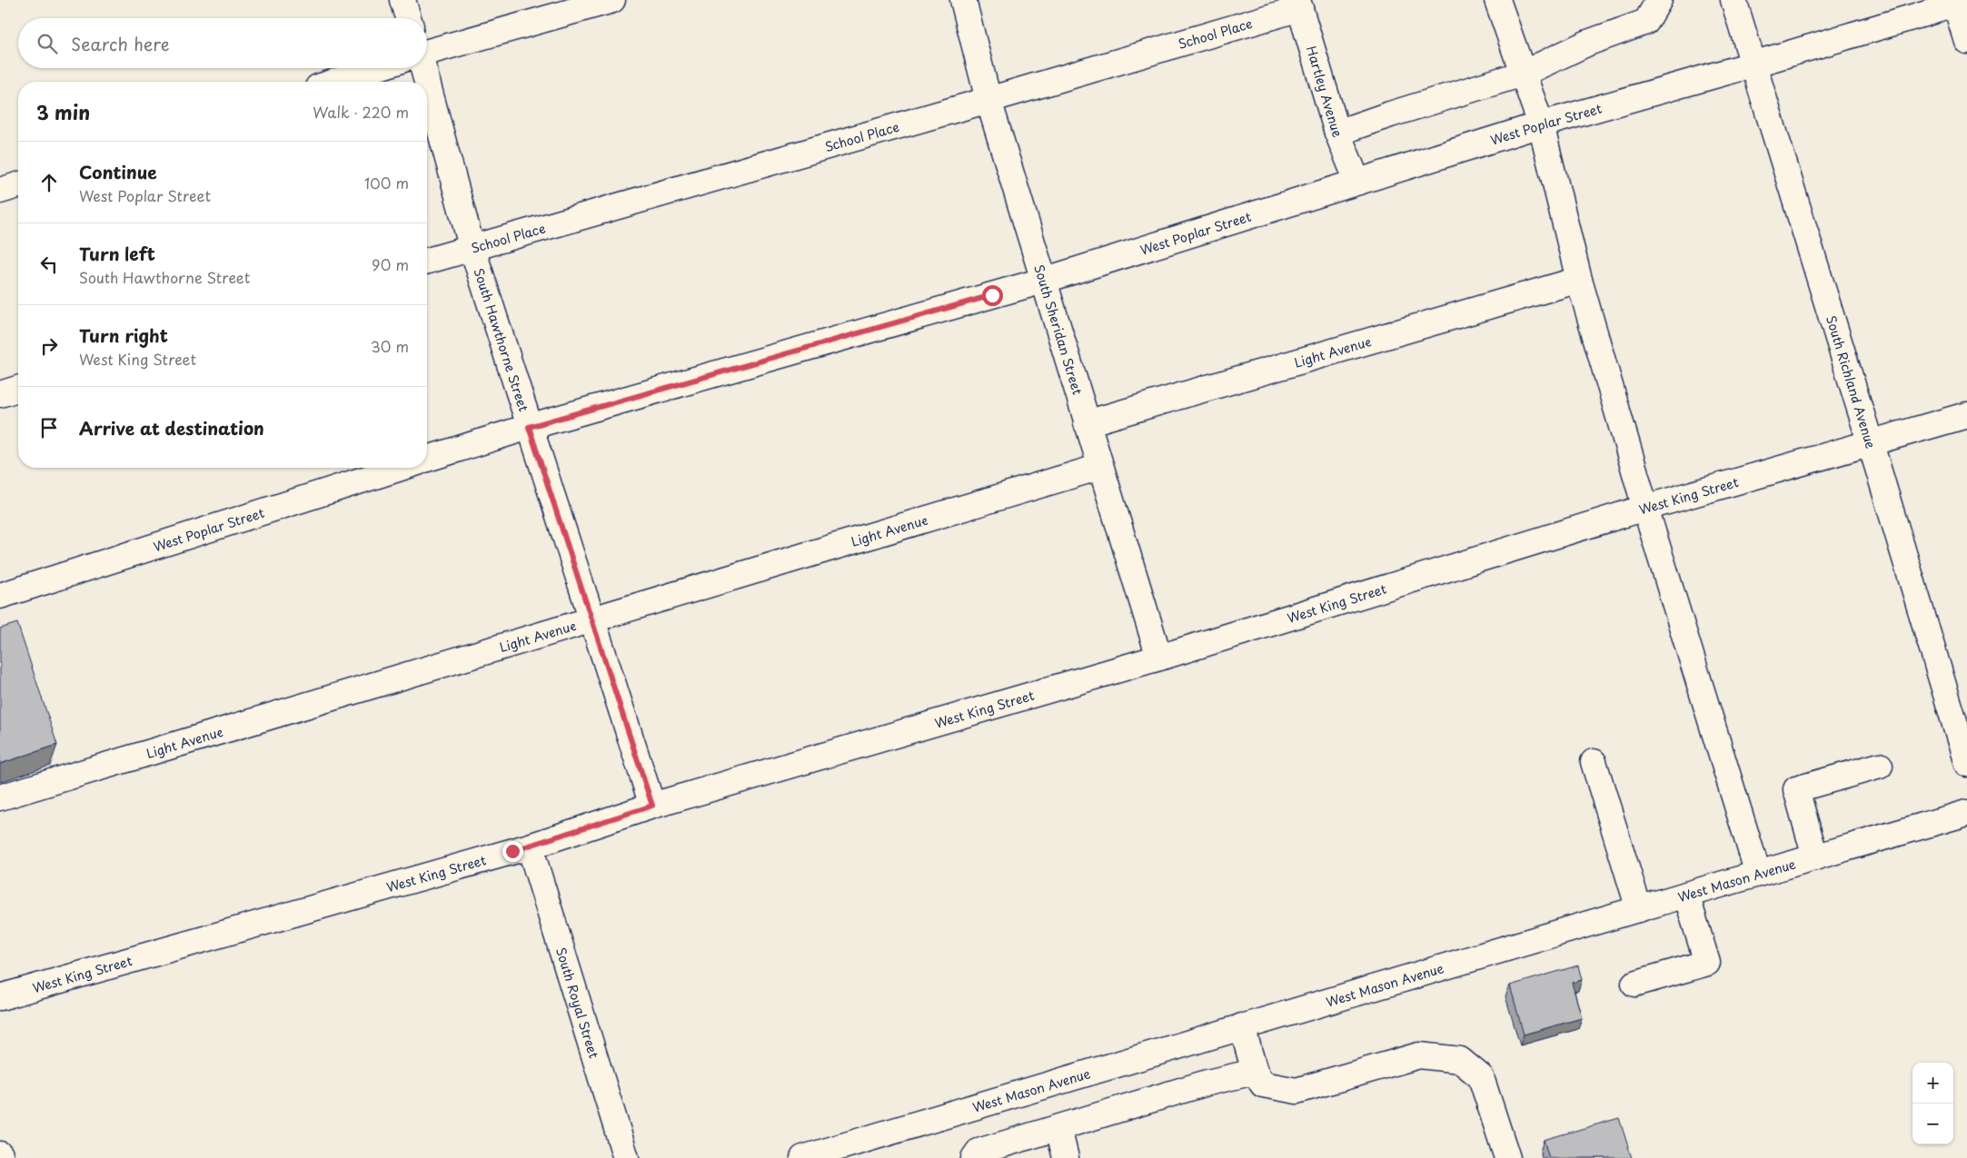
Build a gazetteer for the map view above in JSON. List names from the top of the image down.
{
  "streets": {
    "street": [
      "School Place",
      "Hartley Avenue",
      "West Poplar Street",
      "South Sheridan Street",
      "South Hawthorne Street",
      "Light Avenue",
      "South Richland Avenue",
      "West King Street",
      "West Mason Avenue",
      "South Royal Street"
    ]
  },
  "crossings": [
    ["School Place", "Hartley Avenue"],
    ["School Place", "South Sheridan Street"],
    ["School Place", "South Hawthorne Street"],
    ["Hartley Avenue", "West Poplar Street"],
    ["West Poplar Street", "South Sheridan Street"],
    ["West Poplar Street", "South Hawthorne Street"],
    ["West Poplar Street", "South Richland Avenue"],
    ["South Sheridan Street", "Light Avenue"],
    ["South Sheridan Street", "West King Street"],
    ["South Hawthorne Street", "Light Avenue"],
    ["South Hawthorne Street", "West King Street"],
    ["South Richland Avenue", "West King Street"],
    ["West King Street", "South Royal Street"]
  ],
  "page": {
    "search": "Search here",
    "heading": ["3 min", "Walk · 220 m"],
    "list": [
      ["Continue", "West Poplar Street", "100 m"],
      ["Turn left", "South Hawthorne Street", "90 m"],
      ["Turn right", "West King Street", "30 m"],
      "Arrive at destination"
    ],
    "map_buttons": ["+", "−"]
  }
}
